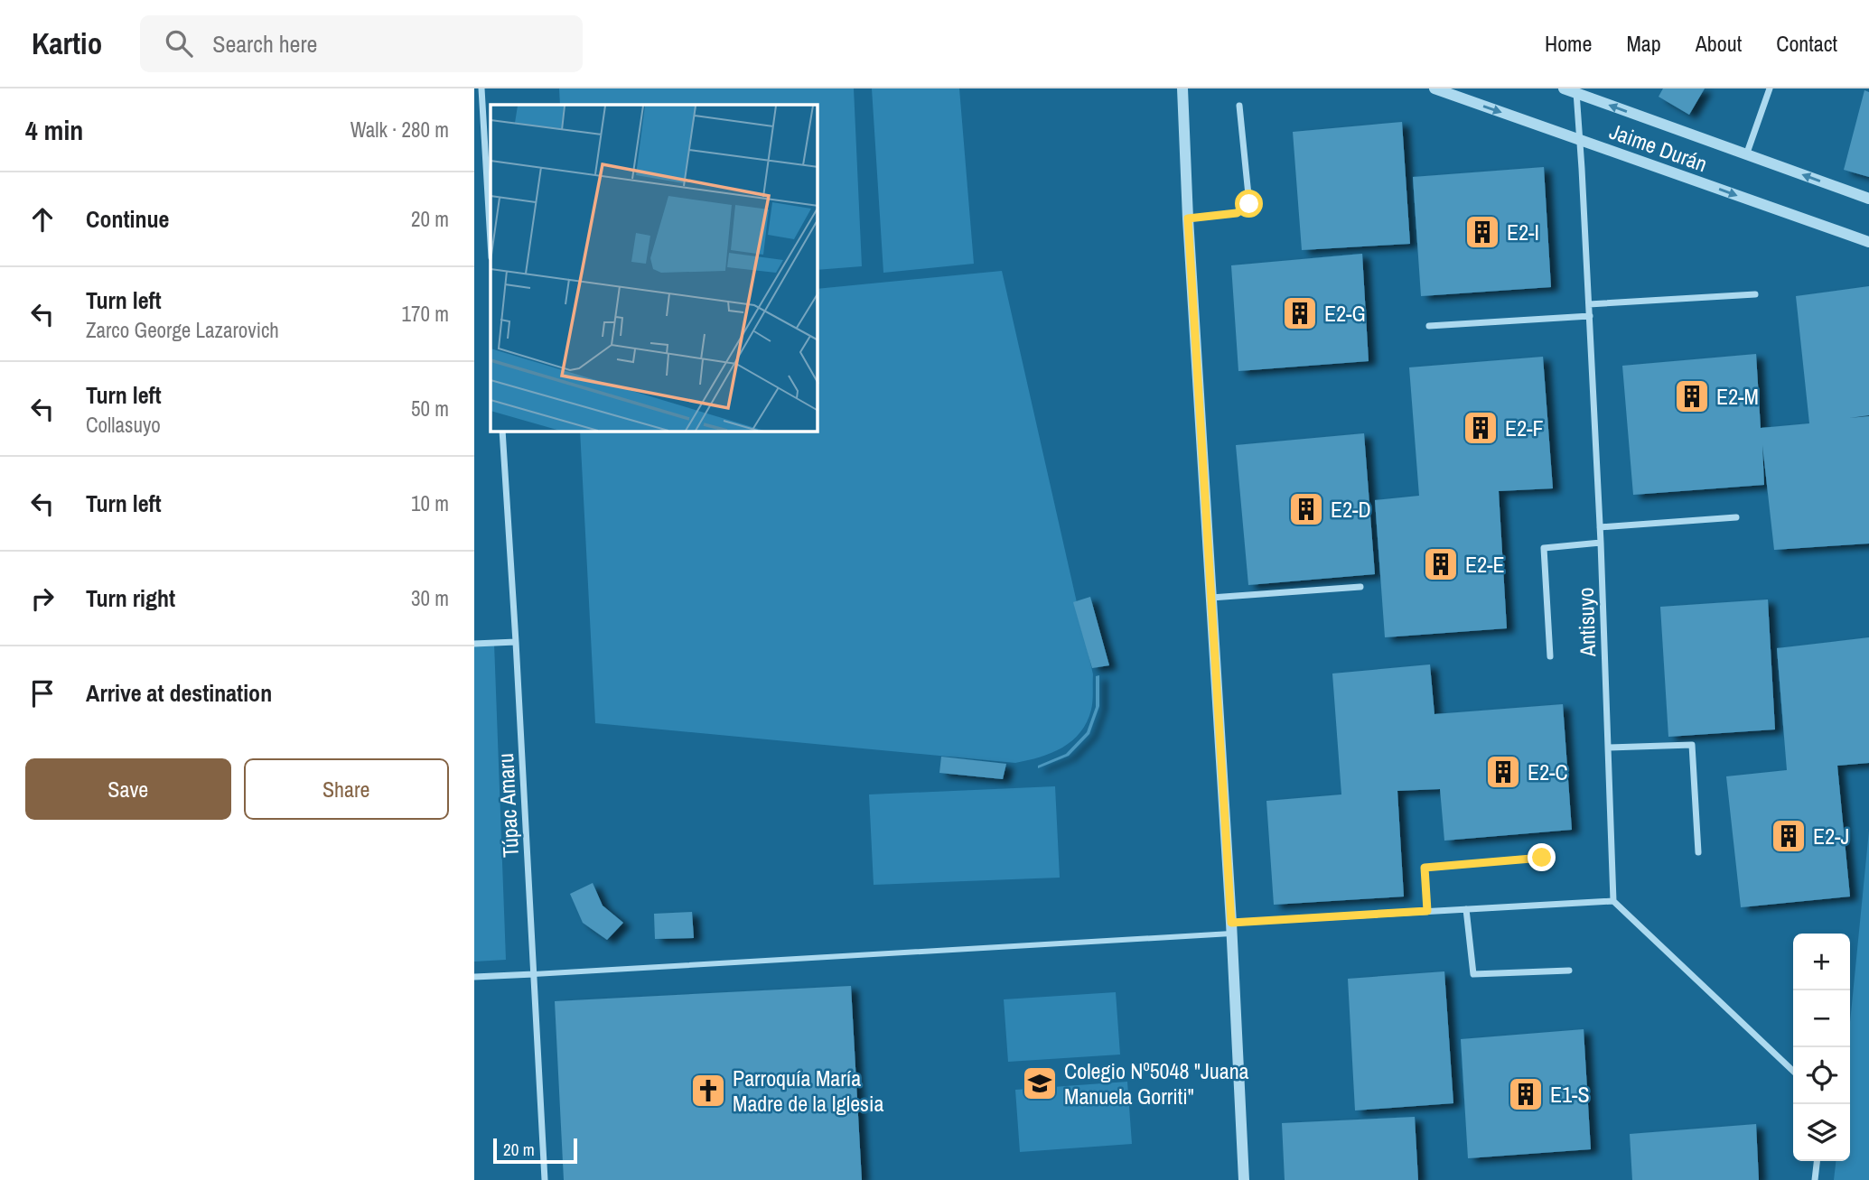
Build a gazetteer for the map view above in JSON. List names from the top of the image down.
{
  "streets": {
    "street": ["Jaime Durán", "Antisuyo", "Túpac Amaru"]
  },
  "crossings": [
    ["Jaime Durán", "Antisuyo"]
  ],
  "places": {
    "building": [
      "E2-I",
      "E2-G",
      "E2-M",
      "E2-F",
      "E2-D",
      "E2-E",
      "E2-C",
      "E2-J",
      "E1-S"
    ],
    "school or university": ["Colegio Nº5048 \"Juana Manuela Gorriti\""],
    "church": ["Parroquía María Madre de la Iglesia"]
  },
  "scale_bar": "20 m",
  "page": {
    "header": "Kartio",
    "search": "Search here",
    "nav": [
      "Home",
      "Map",
      "About",
      "Contact"
    ],
    "heading": ["4 min", "Walk · 280 m"],
    "list": [
      ["Continue", "20 m"],
      ["Turn left", "Zarco George Lazarovich", "170 m"],
      ["Turn left", "Collasuyo", "50 m"],
      ["Turn left", "10 m"],
      ["Turn right", "30 m"],
      "Arrive at destination"
    ],
    "buttons": ["Save", "Share"],
    "map_buttons": ["+", "−"],
    "scale": "20 m"
  }
}
